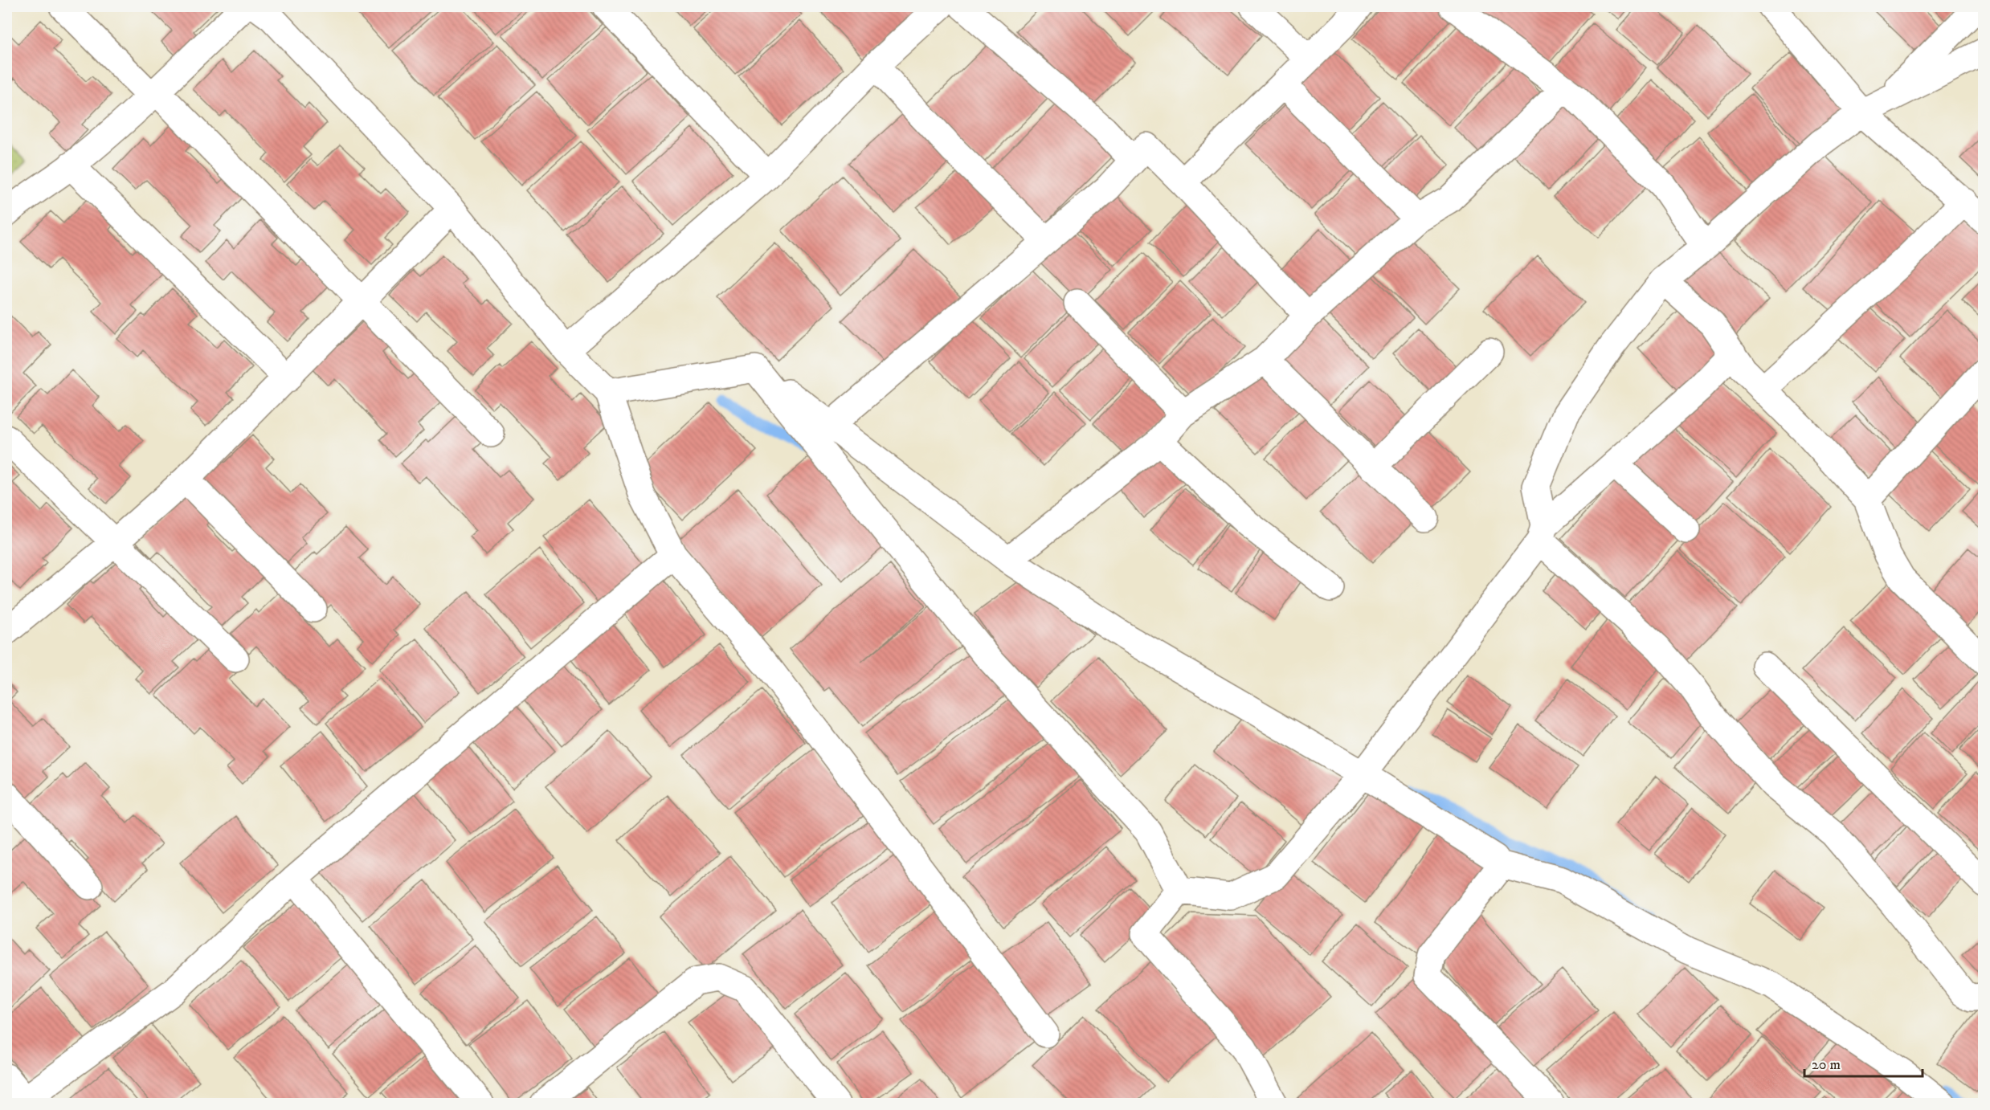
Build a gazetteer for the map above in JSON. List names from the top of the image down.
{
  "scale_bar": "20 m"
}
